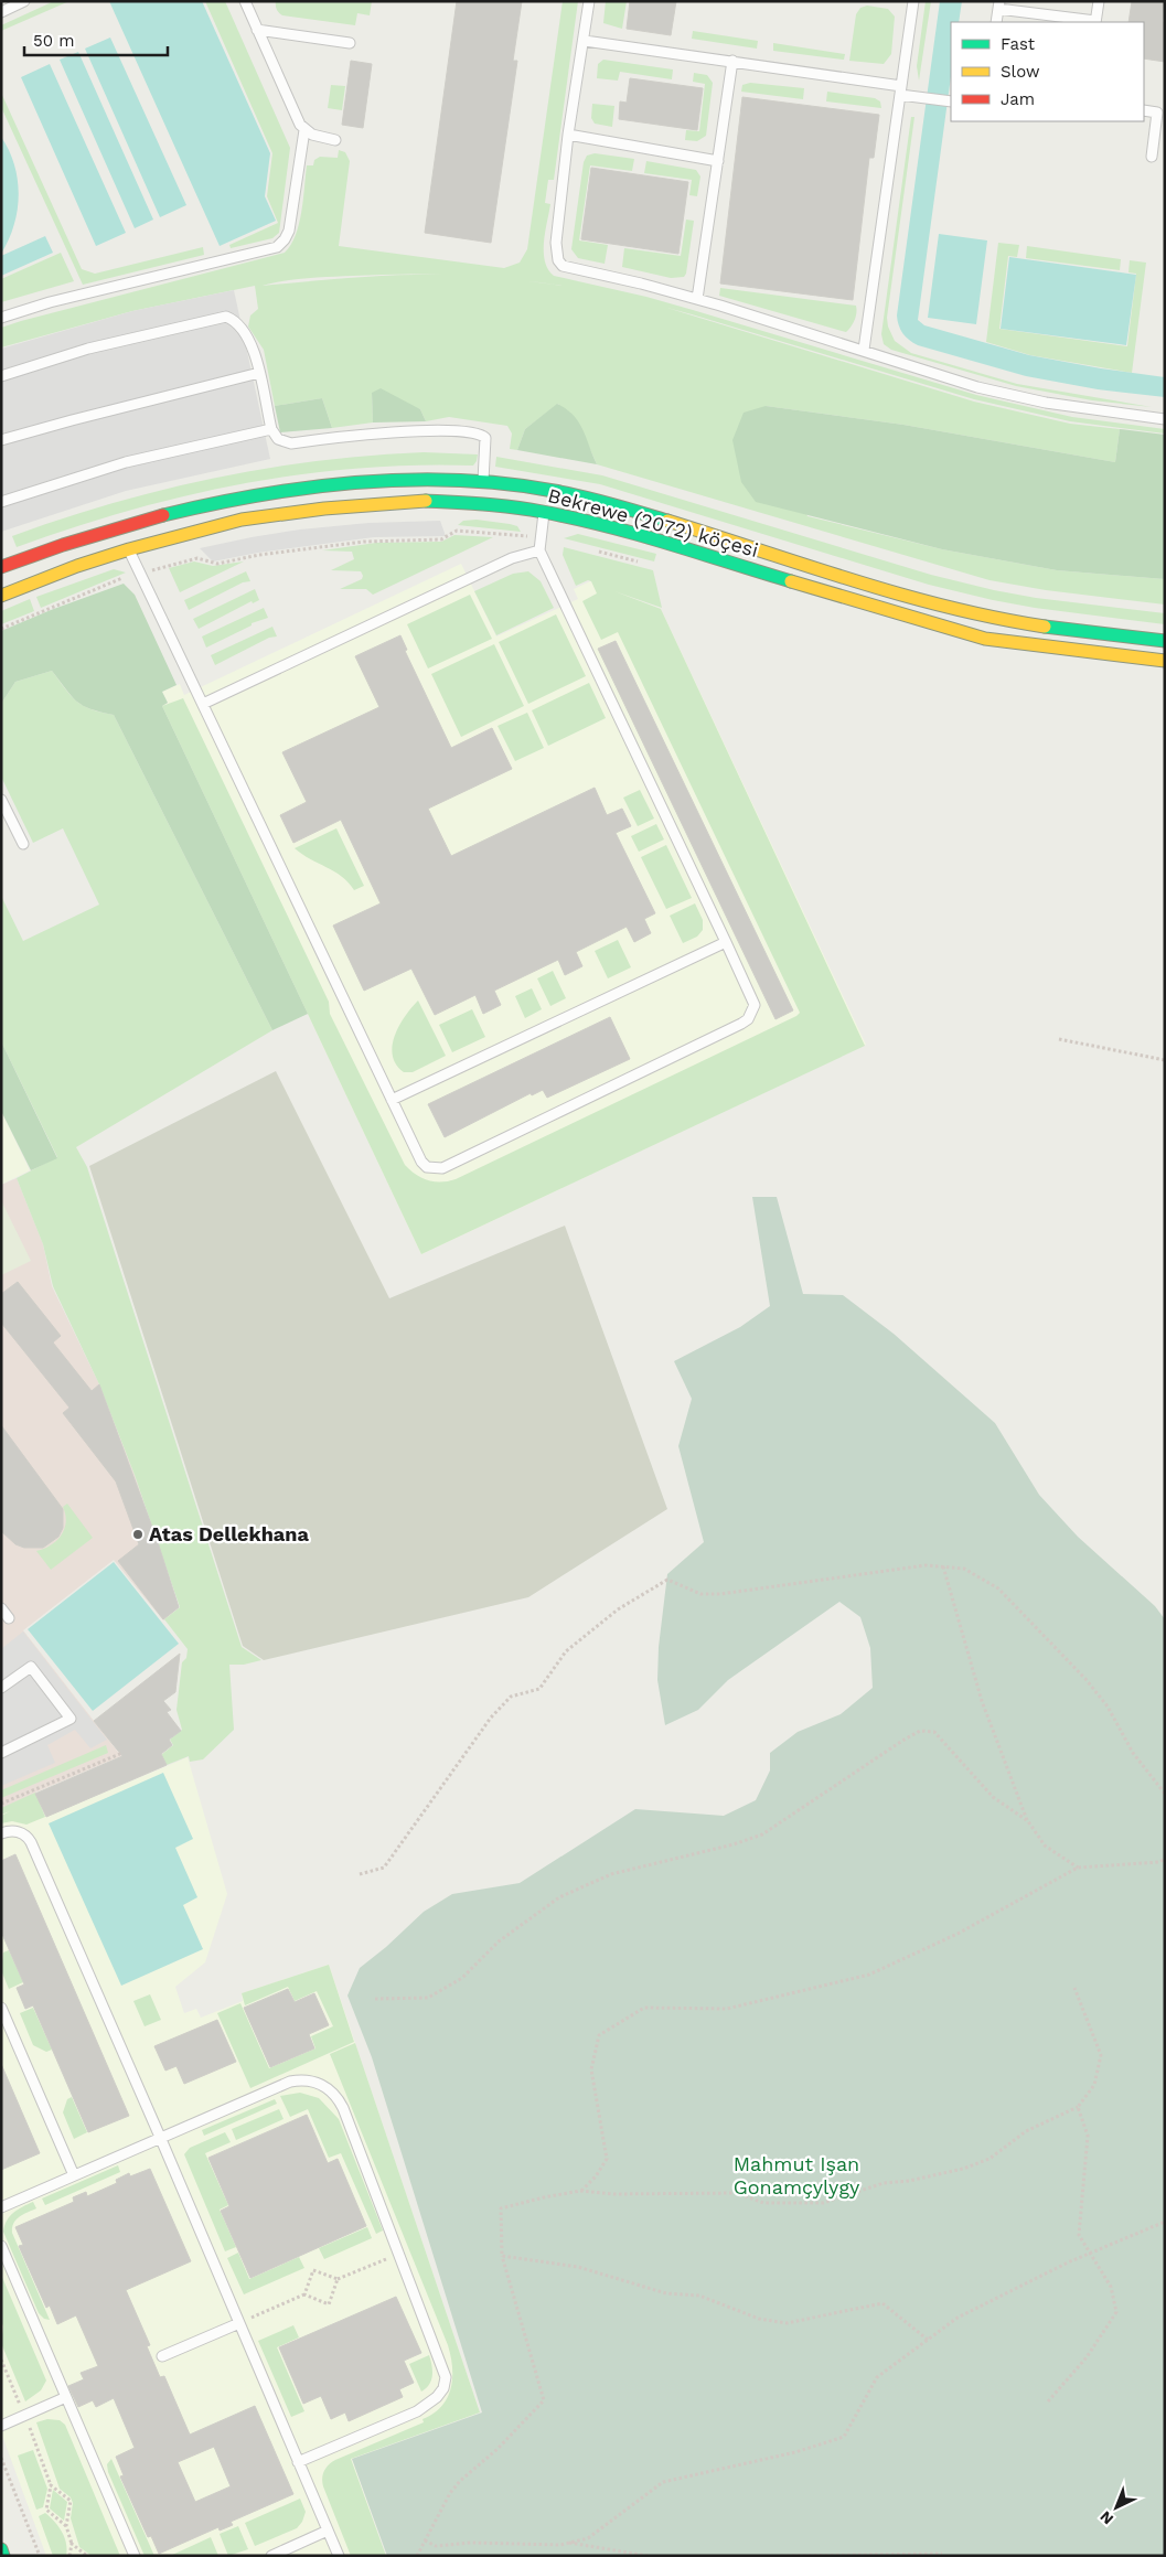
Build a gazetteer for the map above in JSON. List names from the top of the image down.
{
  "streets": {
    "main road": ["Bekrewe (2072) köçesi"]
  },
  "parks": ["Mahmut Işan Gonamçylygy"],
  "places": ["Atas Dellekhana"],
  "legend": ["Fast", "Slow", "Jam"],
  "scale_bar": "50 m",
  "north": "bottom left"
}
